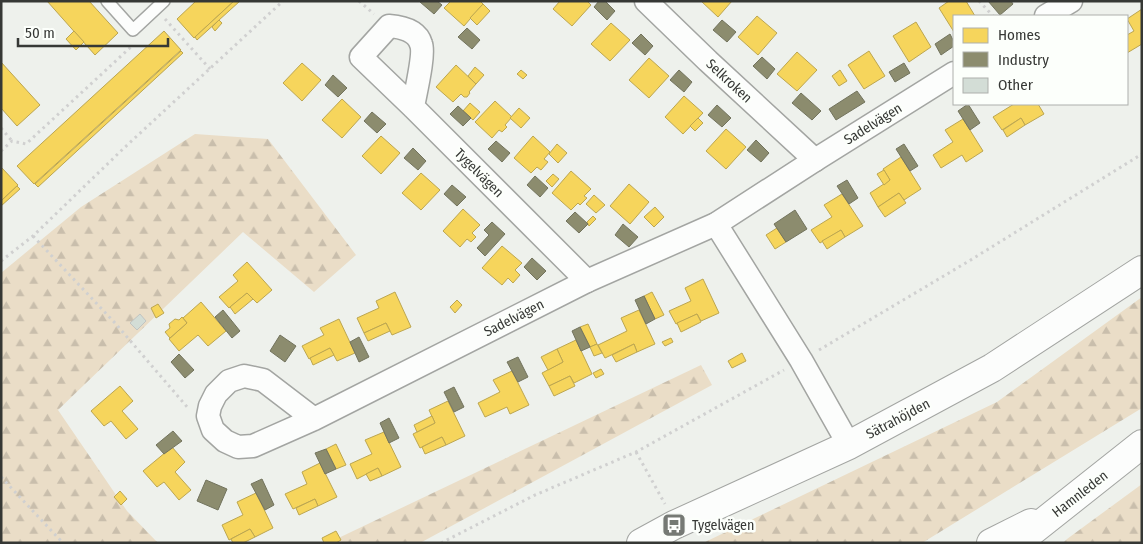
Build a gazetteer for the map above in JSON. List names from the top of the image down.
{
  "streets": {
    "street": [
      "Selkroken",
      "Sadelvägen",
      "Tygelvägen",
      "Sätrahöjden",
      "Hamnleden"
    ]
  },
  "crossings": [
    ["Selkroken", "Sadelvägen"],
    ["Sadelvägen", "Tygelvägen"]
  ],
  "places": {
    "bus stop": ["Tygelvägen"]
  },
  "legend": ["Homes", "Industry", "Other"],
  "scale_bar": "50 m"
}
